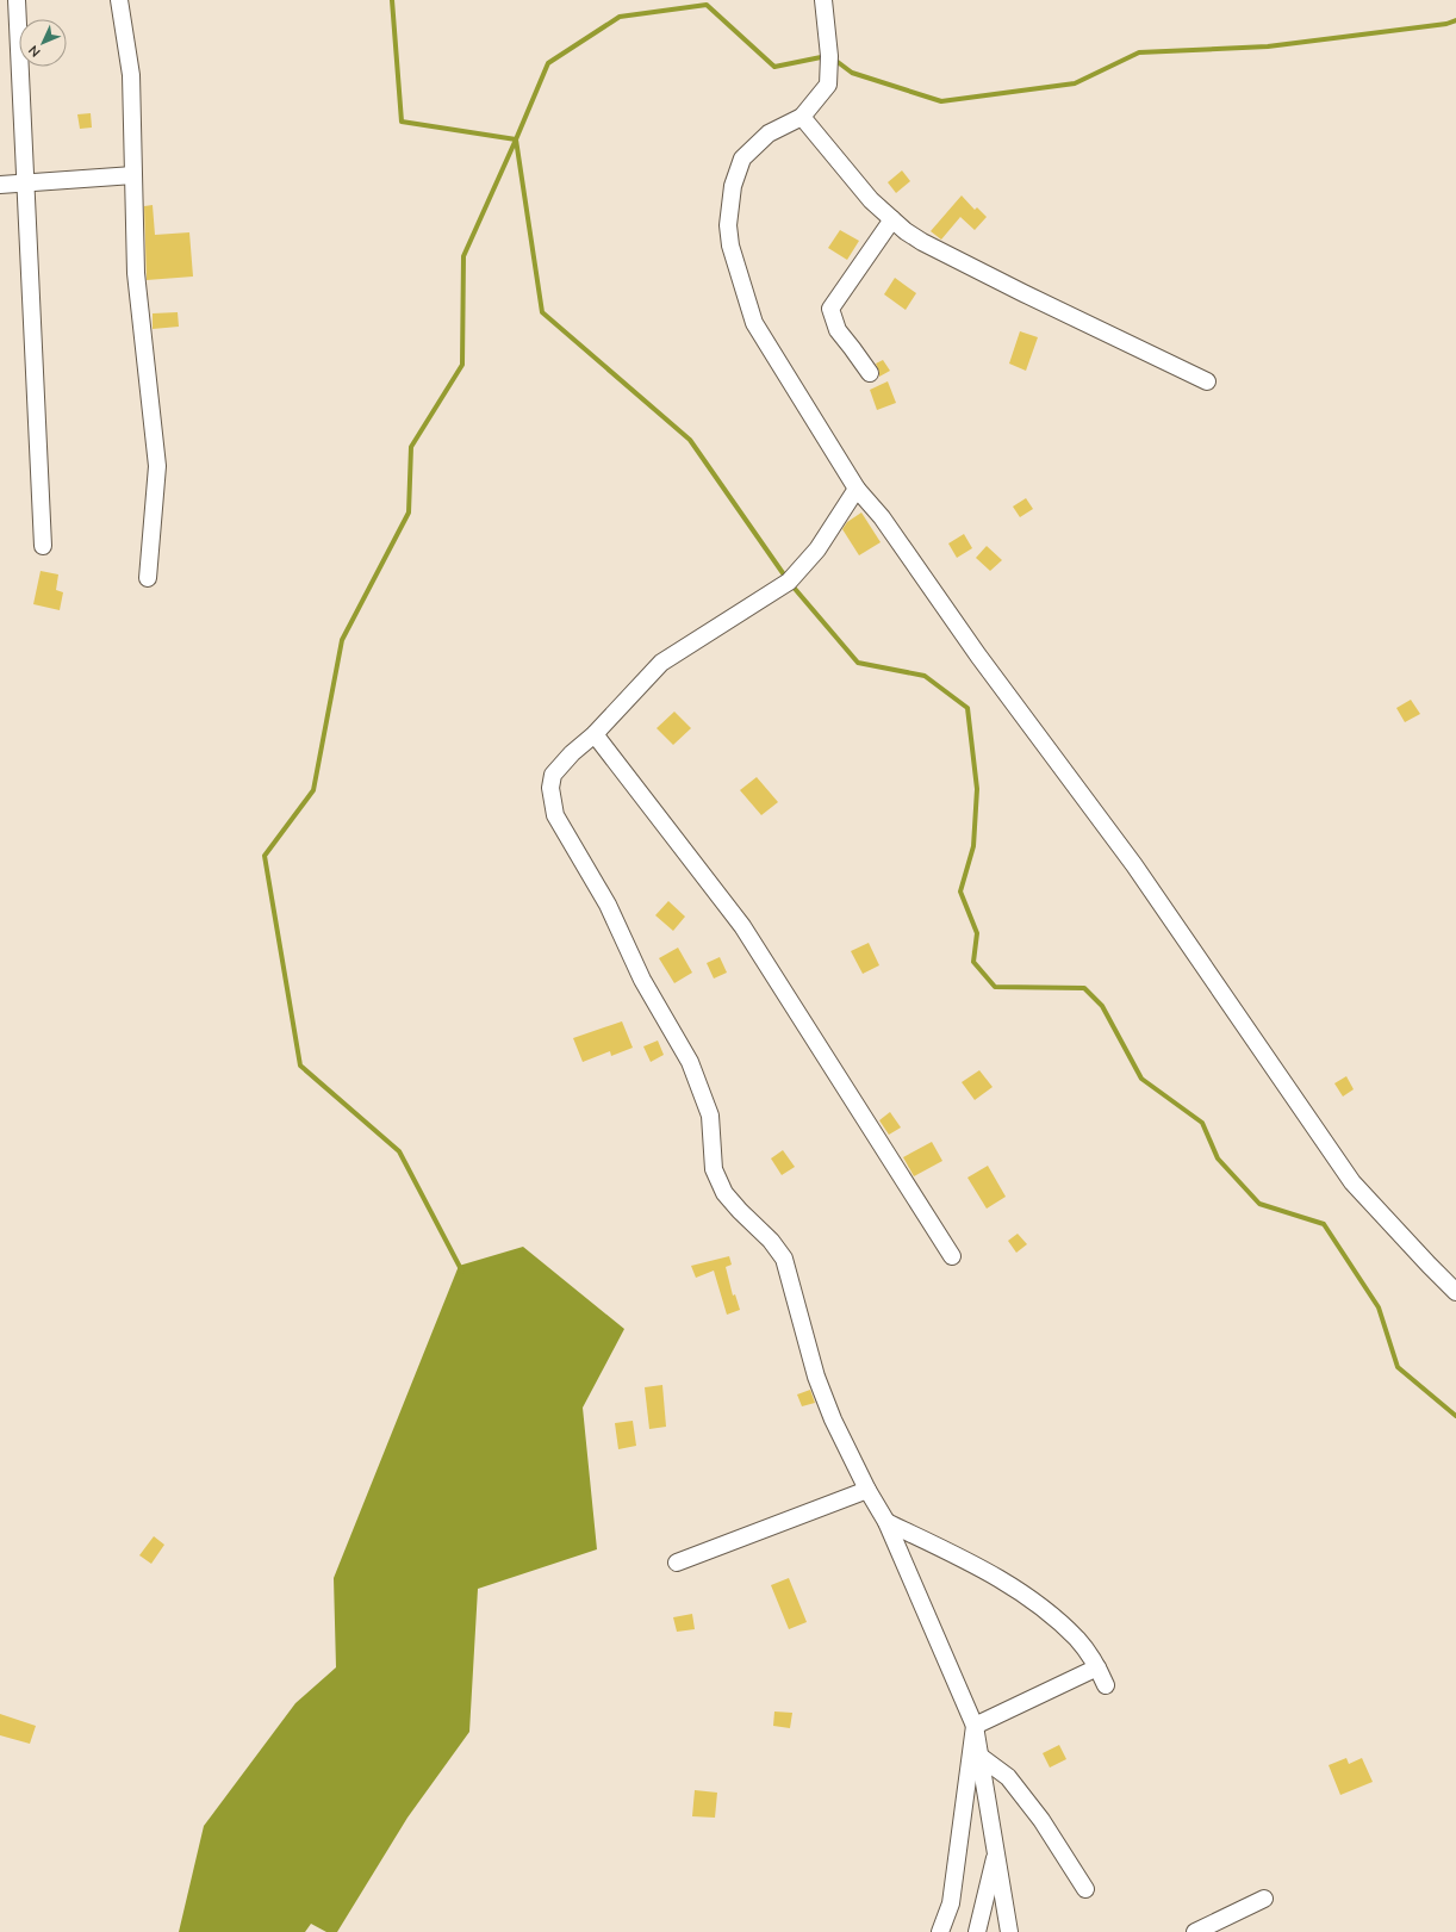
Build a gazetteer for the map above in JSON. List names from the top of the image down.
{
  "north": "bottom left"
}
